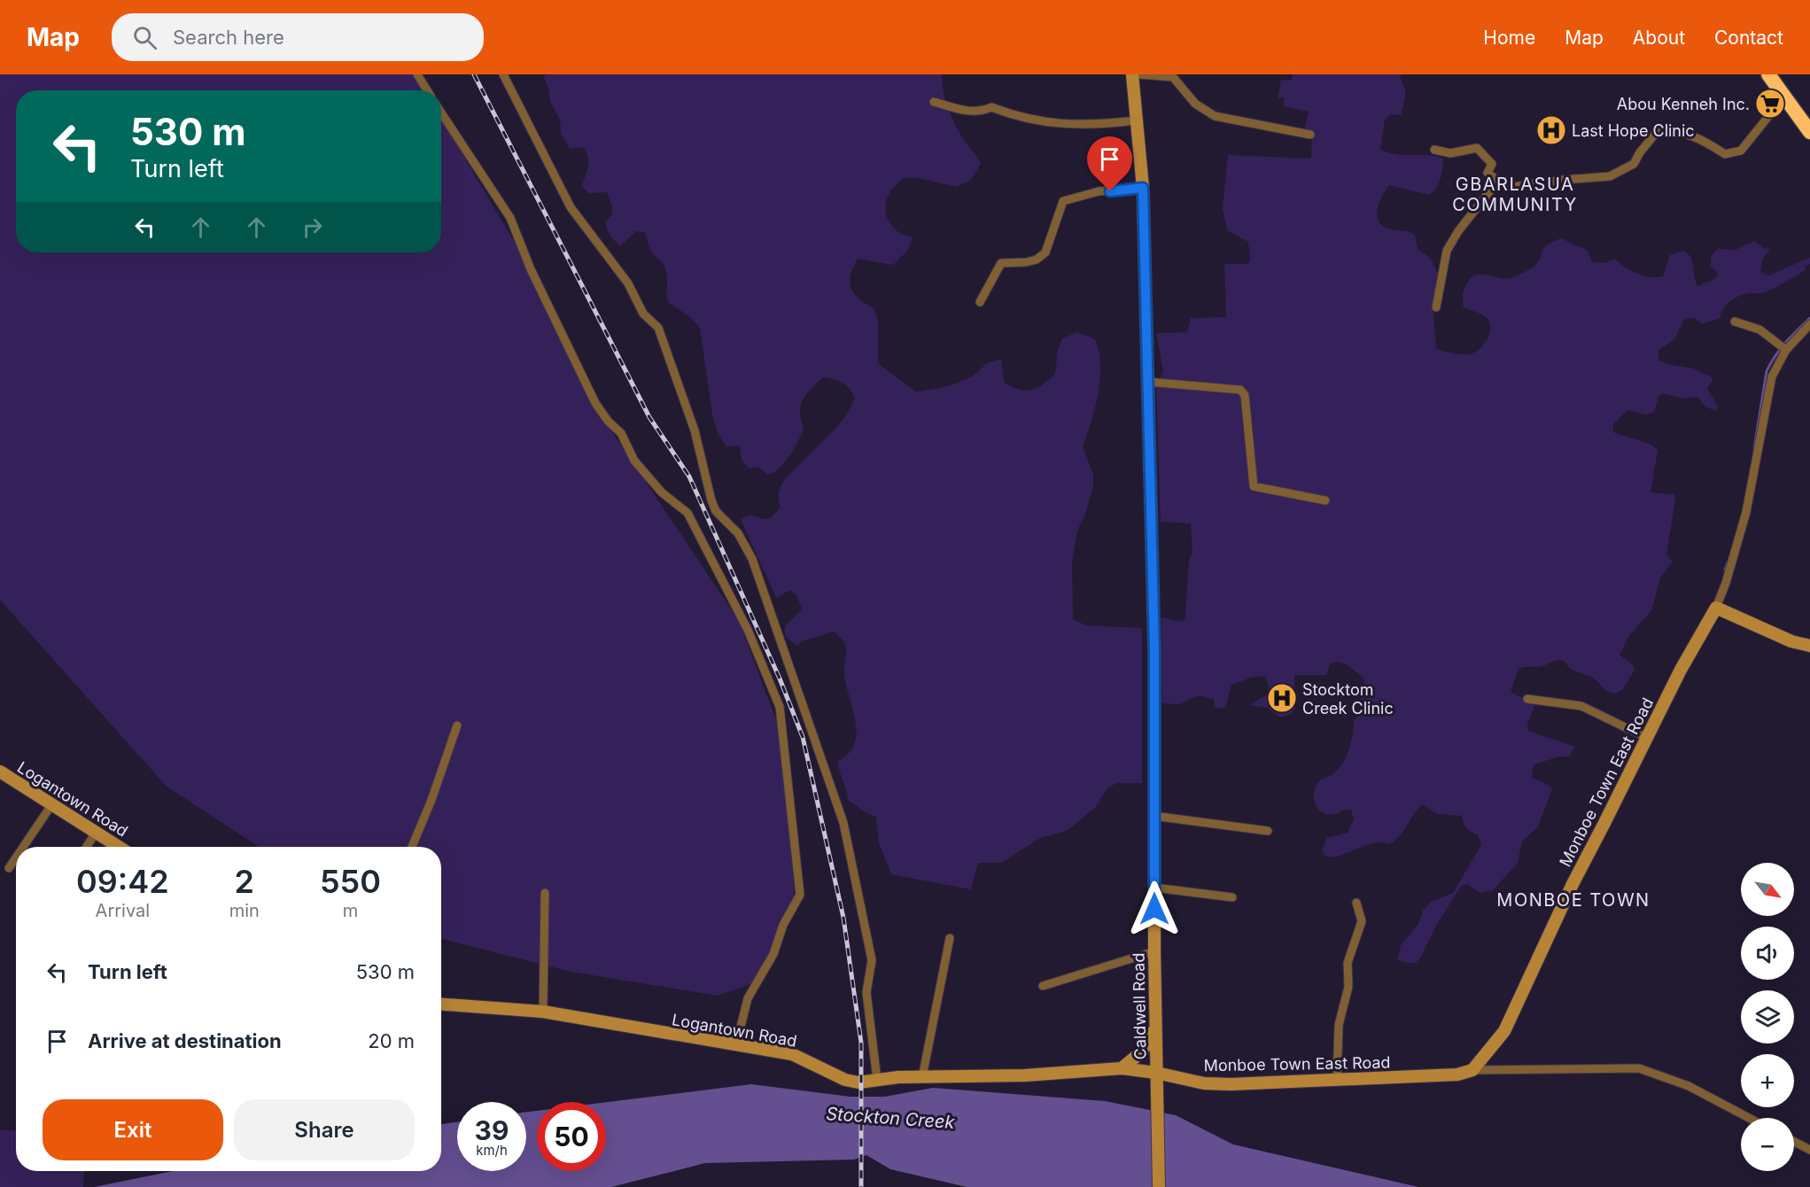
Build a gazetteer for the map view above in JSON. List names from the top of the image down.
{
  "streets": {
    "street": ["Monboe Town East Road", "Logantown Road", "Caldwell Road"]
  },
  "crossings": [
    ["Monboe Town East Road", "Logantown Road"],
    ["Monboe Town East Road", "Caldwell Road"],
    ["Logantown Road", "Caldwell Road"]
  ],
  "districts": ["GBARLASUA COMMUNITY", "MONBOE TOWN"],
  "water": ["Stockton Creek"],
  "places": {
    "supermarket": ["Abou Kenneh Inc."],
    "hospital": ["Last Hope Clinic", "Stocktom Creek Clinic"]
  },
  "north": "bottom right",
  "page": {
    "header": "Map",
    "search": "Search here",
    "nav": [
      "Home",
      "Map",
      "About",
      "Contact"
    ],
    "turn": ["530 m", "Turn left"],
    "eta": [
      "09:42",
      "Arrival",
      "2",
      "min",
      "550",
      "m"
    ],
    "map_buttons": ["+", "−"],
    "list": [
      {
        "name": "Turn left",
        "value": "530 m"
      },
      {
        "name": "Arrive at destination",
        "value": "20 m"
      }
    ],
    "buttons": ["Exit", "Share"],
    "speed": "39 km/h",
    "limit": "50"
  }
}
